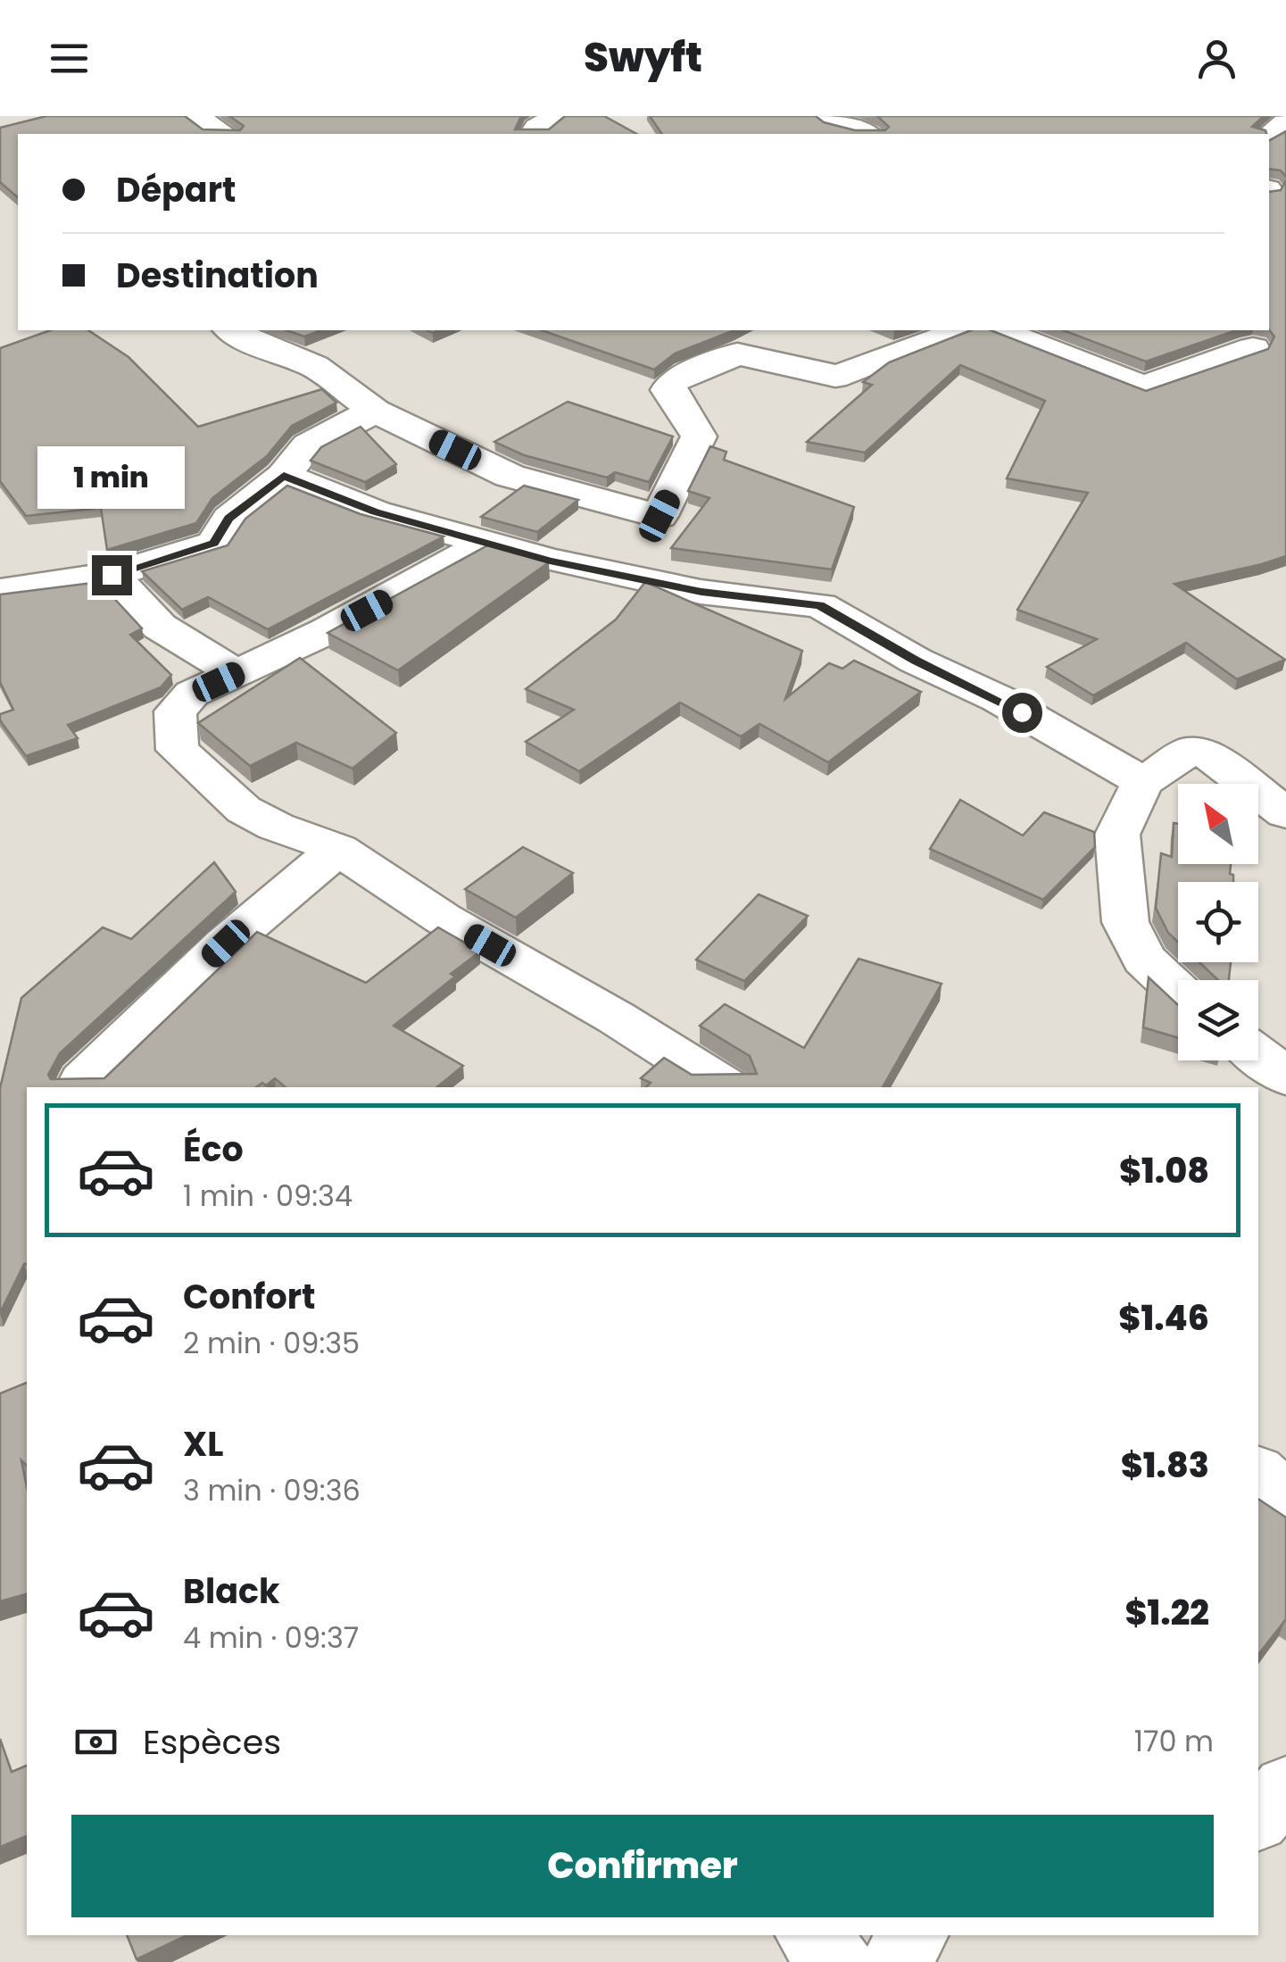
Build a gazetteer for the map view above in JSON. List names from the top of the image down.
{
  "north": "top left",
  "page": {
    "header": "Swyft",
    "banner": ["Départ", "Destination"],
    "bubble": "1 min",
    "list": [
      {
        "name": "Éco",
        "note": "1 min · 09:34",
        "value": "$1.08"
      },
      {
        "name": "Confort",
        "note": "2 min · 09:35",
        "value": "$1.46"
      },
      {
        "name": "XL",
        "note": "3 min · 09:36",
        "value": "$1.83"
      },
      {
        "name": "Black",
        "note": "4 min · 09:37",
        "value": "$1.22"
      }
    ],
    "pay": ["Espèces", "170 m"],
    "buttons": "Confirmer"
  }
}
